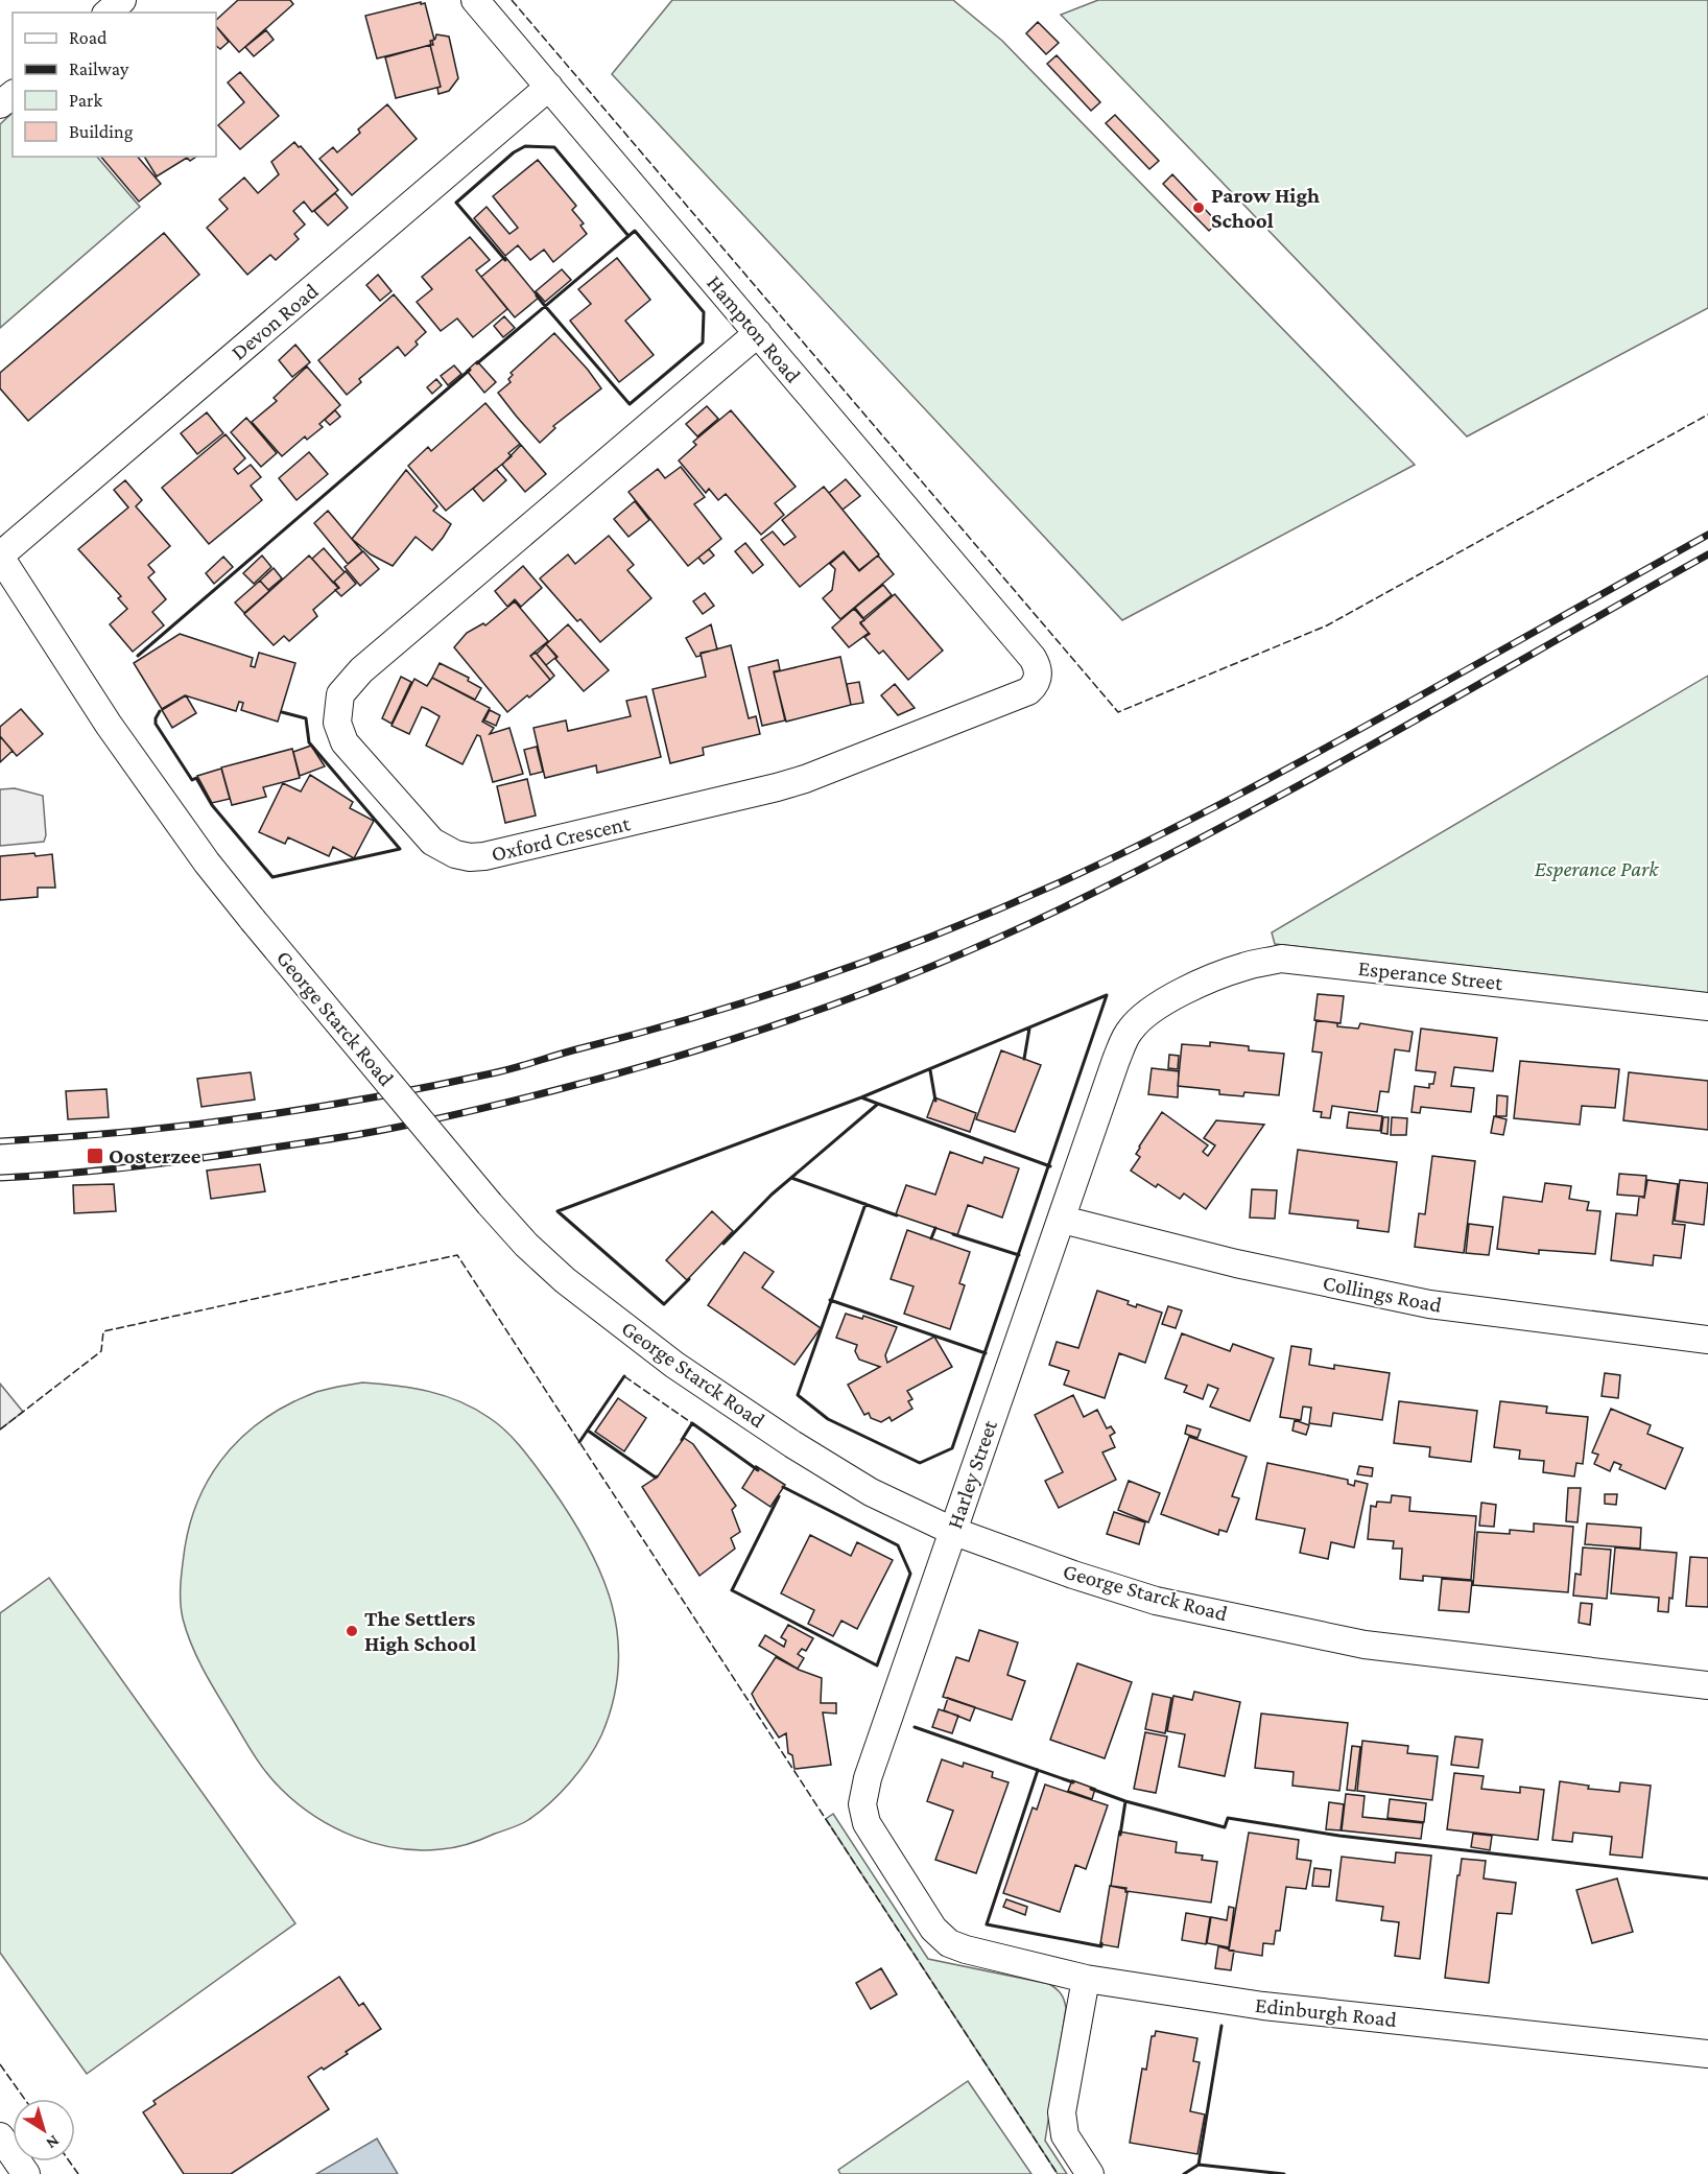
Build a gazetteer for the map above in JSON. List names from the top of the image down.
{
  "streets": {
    "street": [
      "Devon Road",
      "Hampton Road",
      "Oxford Crescent",
      "Esperance Street",
      "George Starck Road",
      "Collings Road",
      "Harley Street",
      "Edinburgh Road"
    ]
  },
  "crossings": [
    ["Devon Road", "Hampton Road"],
    ["Devon Road", "George Starck Road"],
    ["Hampton Road", "Oxford Crescent"],
    ["Esperance Street", "Harley Street"],
    ["George Starck Road", "Harley Street"],
    ["Collings Road", "Harley Street"],
    ["Harley Street", "Edinburgh Road"]
  ],
  "parks": ["Esperance Park"],
  "places": {
    "other": ["Parow High School", "The Settlers High School"],
    "transit": ["Oosterzee"]
  },
  "legend": [
    "Road",
    "Railway",
    "Park",
    "Building"
  ],
  "north": "bottom right"
}
